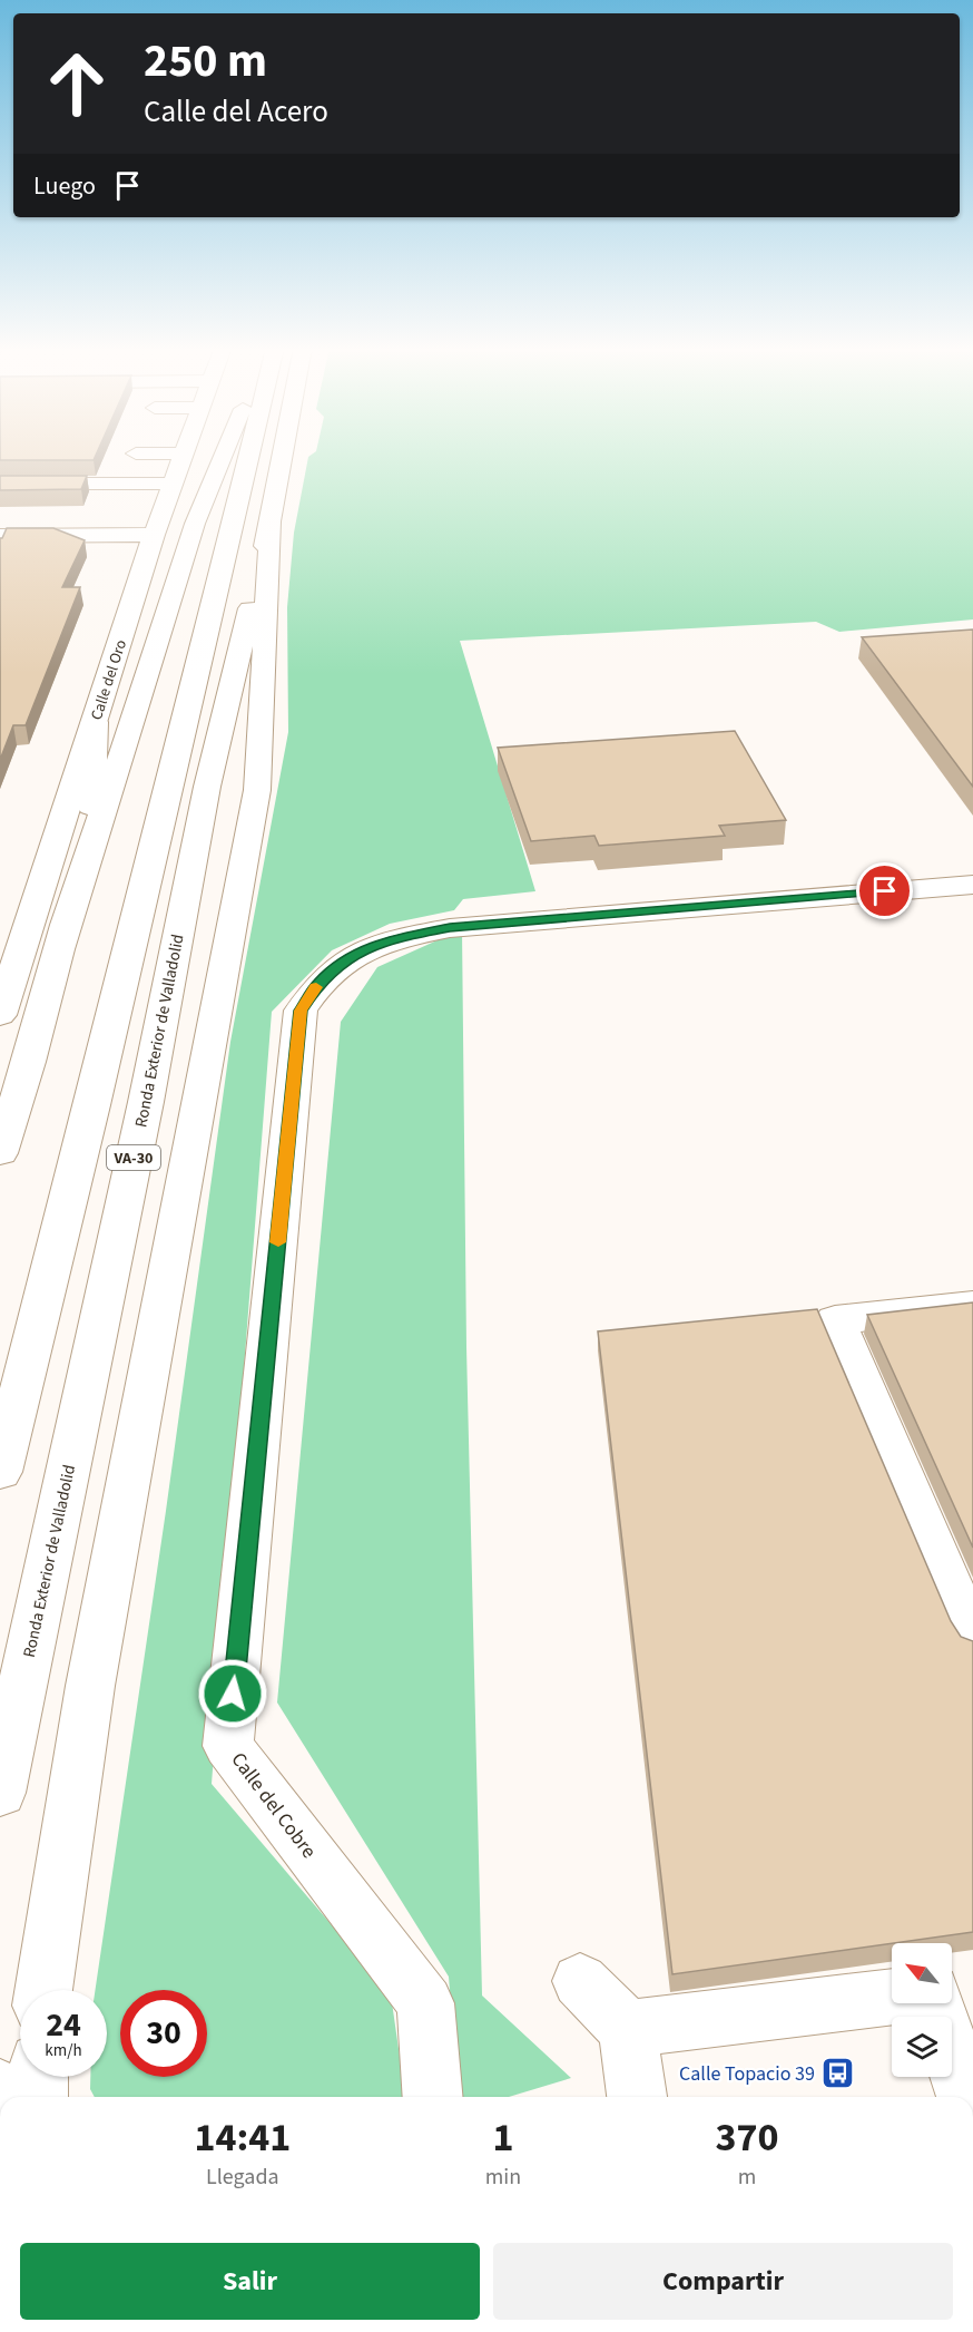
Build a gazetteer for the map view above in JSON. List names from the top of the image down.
{
  "streets": {
    "main road": [
      "Calle del Oro",
      "Ronda Exterior de Valladolid",
      "VA-30",
      "Calle del Cobre"
    ]
  },
  "places": {
    "bus stop": ["Calle Topacio 39"]
  },
  "north": "top left",
  "page": {
    "turn": ["250 m", "Calle del Acero"],
    "then": "Luego",
    "speed": "24 km/h",
    "limit": "30",
    "eta": [
      "14:41",
      "Llegada",
      "1",
      "min",
      "370",
      "m"
    ],
    "buttons": ["Salir", "Compartir"]
  }
}
